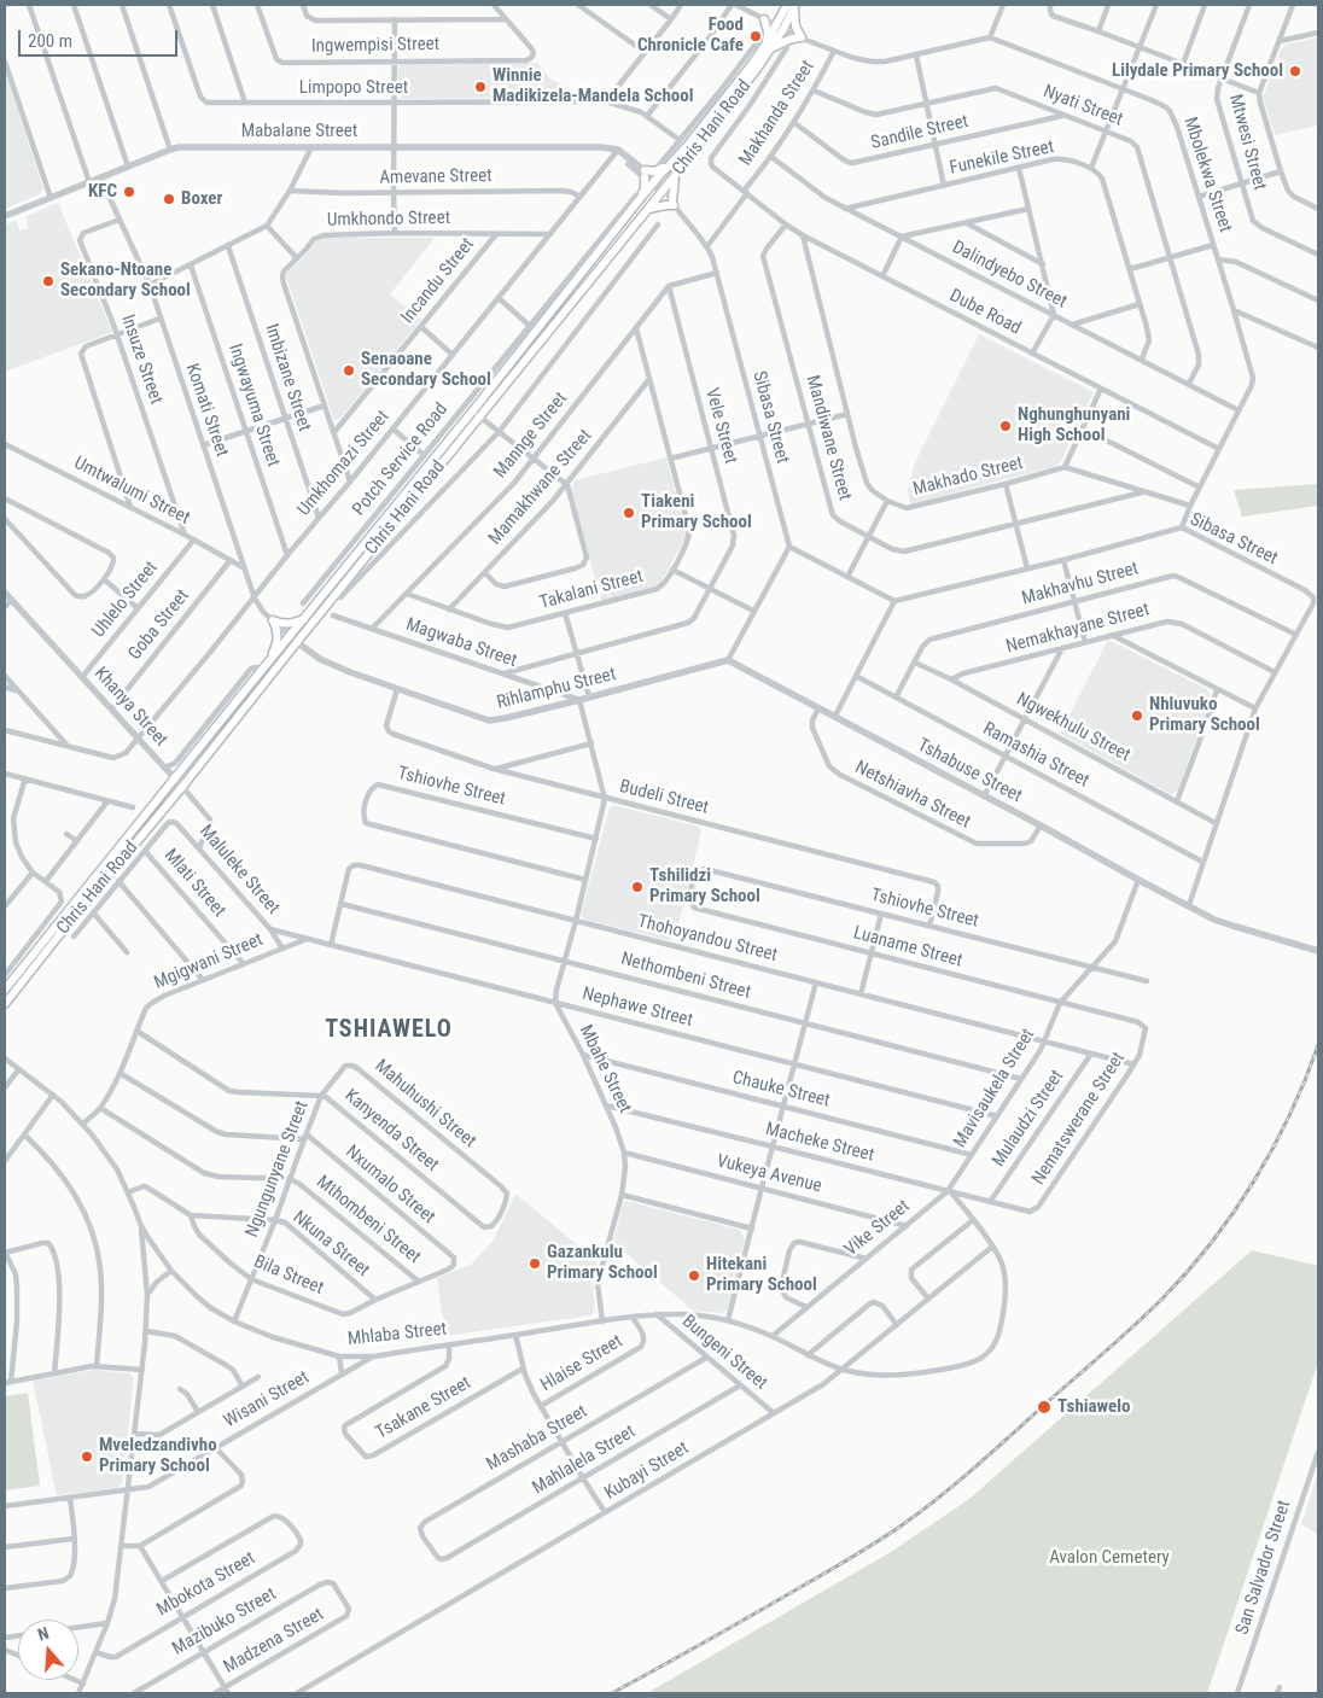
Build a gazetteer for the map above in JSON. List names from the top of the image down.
{
  "streets": {
    "main road": ["Chris Hani Road"],
    "street": [
      "Ingwempisi Street",
      "Limpopo Street",
      "Nyati Street",
      "Makhanda Street",
      "Mabalane Street",
      "Sandile Street",
      "Mtwesi Street",
      "Funekile Street",
      "Mbolekwa Street",
      "Amevane Street",
      "Umkhondo Street",
      "Dalindyebo Street",
      "Incandu Street",
      "Dube Road",
      "Insuze Street",
      "Imbizane Street",
      "Ingwayuma Street",
      "Komati Street",
      "Sibasa Street",
      "Vele Street",
      "Mannge Street",
      "Mandiwane Street",
      "Potch Service Road",
      "Umkhomazi Street",
      "Makhado Street",
      "Mamakhwane Street",
      "Umtwalumi Street",
      "Makhavhu Street",
      "Takalani Street",
      "Uhlelo Street",
      "Goba Street",
      "Nemakhayane Street",
      "Magwaba Street",
      "Rihlamphu Street",
      "Khanya Street",
      "Ngwekhulu Street",
      "Ramashia Street",
      "Tshabuse Street",
      "Tshiovhe Street",
      "Netshiavha Street",
      "Budeli Street",
      "Maluleke Street",
      "Mlati Street",
      "Thohoyandou Street",
      "Luaname Street",
      "Mgigwani Street",
      "Nethombeni Street",
      "Nephawe Street",
      "Mbahe Street",
      "Mavisaukela Street",
      "Chauke Street",
      "Mahuhushi Street",
      "Mulaudzi Street",
      "Nematswerane Street",
      "Kanyenda Street",
      "Macheke Street",
      "Ngungunyane Street",
      "Vukeya Avenue",
      "Nxumalo Street",
      "Mthombeni Street",
      "Vike Street",
      "Nkuna Street",
      "Bila Street",
      "Mhlaba Street",
      "Bungeni Street",
      "Hlaise Street",
      "Wisani Street",
      "Tsakane Street",
      "Mashaba Street",
      "Mahlalela Street",
      "Kubayi Street",
      "San Salvador Street",
      "Mbokota Street",
      "Mazibuko Street",
      "Madzena Street"
    ]
  },
  "crossings": [
    ["Nyati Street", "Makhanda Street"],
    ["Nyati Street", "Sandile Street"],
    ["Nyati Street", "Dalindyebo Street"],
    ["Makhanda Street", "Sandile Street"],
    ["Makhanda Street", "Dalindyebo Street"],
    ["Makhanda Street", "Dube Road"],
    ["Makhanda Street", "Sibasa Street"],
    ["Chris Hani Road", "Mabalane Street"],
    ["Chris Hani Road", "Komati Street"],
    ["Chris Hani Road", "Sibasa Street"],
    ["Chris Hani Road", "Rihlamphu Street"],
    ["Chris Hani Road", "Khanya Street"],
    ["Mabalane Street", "Komati Street"],
    ["Mabalane Street", "Sibasa Street"],
    ["Mabalane Street", "Umkhomazi Street"],
    ["Funekile Street", "Dalindyebo Street"],
    ["Mbolekwa Street", "Dalindyebo Street"],
    ["Mbolekwa Street", "Dube Road"],
    ["Mbolekwa Street", "Sibasa Street"],
    ["Amevane Street", "Umkhomazi Street"],
    ["Umkhondo Street", "Incandu Street"],
    ["Umkhondo Street", "Umkhomazi Street"],
    ["Dube Road", "Mandiwane Street"],
    ["Insuze Street", "Komati Street"],
    ["Insuze Street", "Umtwalumi Street"],
    ["Imbizane Street", "Umkhomazi Street"],
    ["Ingwayuma Street", "Umkhomazi Street"],
    ["Komati Street", "Umkhomazi Street"],
    ["Komati Street", "Umtwalumi Street"],
    ["Komati Street", "Rihlamphu Street"],
    ["Sibasa Street", "Makhavhu Street"],
    ["Vele Street", "Mannge Street"],
    ["Vele Street", "Magwaba Street"],
    ["Mannge Street", "Takalani Street"],
    ["Mannge Street", "Magwaba Street"],
    ["Umkhomazi Street", "Khanya Street"],
    ["Mamakhwane Street", "Takalani Street"],
    ["Umtwalumi Street", "Uhlelo Street"],
    ["Umtwalumi Street", "Goba Street"],
    ["Makhavhu Street", "Ngwekhulu Street"],
    ["Makhavhu Street", "Ramashia Street"],
    ["Uhlelo Street", "Khanya Street"],
    ["Goba Street", "Khanya Street"],
    ["Nemakhayane Street", "Ngwekhulu Street"],
    ["Magwaba Street", "Rihlamphu Street"],
    ["Rihlamphu Street", "Tshabuse Street"],
    ["Rihlamphu Street", "Budeli Street"],
    ["Khanya Street", "Maluleke Street"],
    ["Tshabuse Street", "Netshiavha Street"],
    ["Tshabuse Street", "Mavisaukela Street"],
    ["Tshiovhe Street", "Budeli Street"],
    ["Tshiovhe Street", "Luaname Street"],
    ["Tshiovhe Street", "Mavisaukela Street"],
    ["Maluleke Street", "Mlati Street"],
    ["Maluleke Street", "Mgigwani Street"],
    ["Maluleke Street", "Nephawe Street"],
    ["Mlati Street", "Mgigwani Street"],
    ["Thohoyandou Street", "Nethombeni Street"],
    ["Thohoyandou Street", "Nephawe Street"],
    ["Thohoyandou Street", "Mavisaukela Street"],
    ["Thohoyandou Street", "Mulaudzi Street"],
    ["Thohoyandou Street", "Nematswerane Street"],
    ["Luaname Street", "Mavisaukela Street"],
    ["Luaname Street", "Nematswerane Street"],
    ["Mgigwani Street", "Nephawe Street"],
    ["Mgigwani Street", "Kanyenda Street"],
    ["Mgigwani Street", "Mthombeni Street"],
    ["Mgigwani Street", "Mhlaba Street"],
    ["Nethombeni Street", "Mavisaukela Street"],
    ["Nephawe Street", "Mbahe Street"],
    ["Nephawe Street", "Mavisaukela Street"],
    ["Mbahe Street", "Chauke Street"],
    ["Mbahe Street", "Macheke Street"],
    ["Mbahe Street", "Vukeya Avenue"],
    ["Mbahe Street", "Mhlaba Street"],
    ["Mavisaukela Street", "Chauke Street"],
    ["Mavisaukela Street", "Macheke Street"],
    ["Mavisaukela Street", "Vike Street"],
    ["Mavisaukela Street", "Mhlaba Street"],
    ["Mahuhushi Street", "Kanyenda Street"],
    ["Mahuhushi Street", "Ngungunyane Street"],
    ["Mulaudzi Street", "Macheke Street"],
    ["Nematswerane Street", "Macheke Street"],
    ["Kanyenda Street", "Ngungunyane Street"],
    ["Macheke Street", "Vike Street"],
    ["Macheke Street", "Mhlaba Street"],
    ["Ngungunyane Street", "Nxumalo Street"],
    ["Ngungunyane Street", "Mthombeni Street"],
    ["Ngungunyane Street", "Nkuna Street"],
    ["Ngungunyane Street", "Bila Street"],
    ["Ngungunyane Street", "Mhlaba Street"],
    ["Vukeya Avenue", "Vike Street"],
    ["Nxumalo Street", "Bila Street"],
    ["Mthombeni Street", "Bila Street"],
    ["Vike Street", "Mhlaba Street"],
    ["Nkuna Street", "Bila Street"],
    ["Bila Street", "Mhlaba Street"],
    ["Mhlaba Street", "Bungeni Street"],
    ["Mhlaba Street", "Hlaise Street"],
    ["Mhlaba Street", "Wisani Street"],
    ["Mhlaba Street", "Tsakane Street"],
    ["Mhlaba Street", "Kubayi Street"],
    ["Bungeni Street", "Mashaba Street"],
    ["Bungeni Street", "Mahlalela Street"],
    ["Bungeni Street", "Kubayi Street"],
    ["Mashaba Street", "Mahlalela Street"],
    ["Mazibuko Street", "Madzena Street"]
  ],
  "districts": ["TSHIAWELO"],
  "parks": ["Avalon Cemetery"],
  "places": [
    "Food Chronicle Cafe",
    "Lilydale Primary School",
    "Winnie Madikizela-Mandela School",
    "KFC",
    "Boxer",
    "Sekano-Ntoane Secondary School",
    "Senaoane Secondary School",
    "Nghunghunyani High School",
    "Tiakeni Primary School",
    "Nhluvuko Primary School",
    "Tshilidzi Primary School",
    "Gazankulu Primary School",
    "Hitekani Primary School",
    "Tshiawelo",
    "Mveledzandivho Primary School"
  ],
  "scale_bar": "200 m",
  "north": "top"
}
